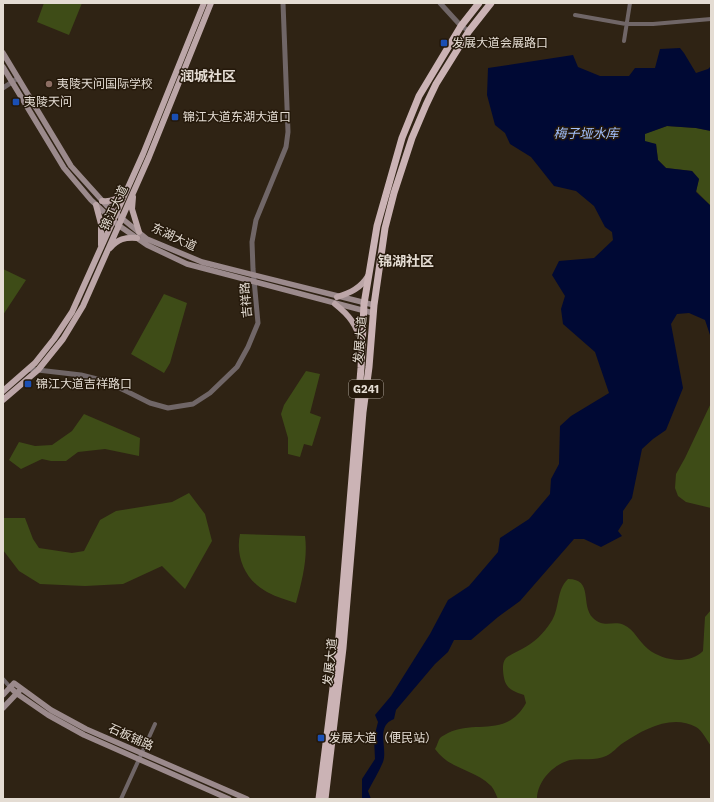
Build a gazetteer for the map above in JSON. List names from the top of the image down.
{
  "streets": {
    "highway": ["发展大道", "G241"],
    "main road": ["锦江大道", "东湖大道", "石板铺路"],
    "street": ["吉祥路"]
  },
  "crossings": [
    ["锦江大道", "东湖大道"],
    ["锦江大道", "吉祥路"],
    ["东湖大道", "吉祥路"],
    ["东湖大道", "发展大道"]
  ],
  "districts": ["润城社区", "锦湖社区"],
  "water": ["梅子垭水库"],
  "places": {
    "transit": [
      "发展大道会展路口",
      "夷陵天问",
      "锦江大道东湖大道口",
      "锦江大道吉祥路口",
      "发展大道（便民站）"
    ],
    "other": ["夷陵天问国际学校"]
  }
}
